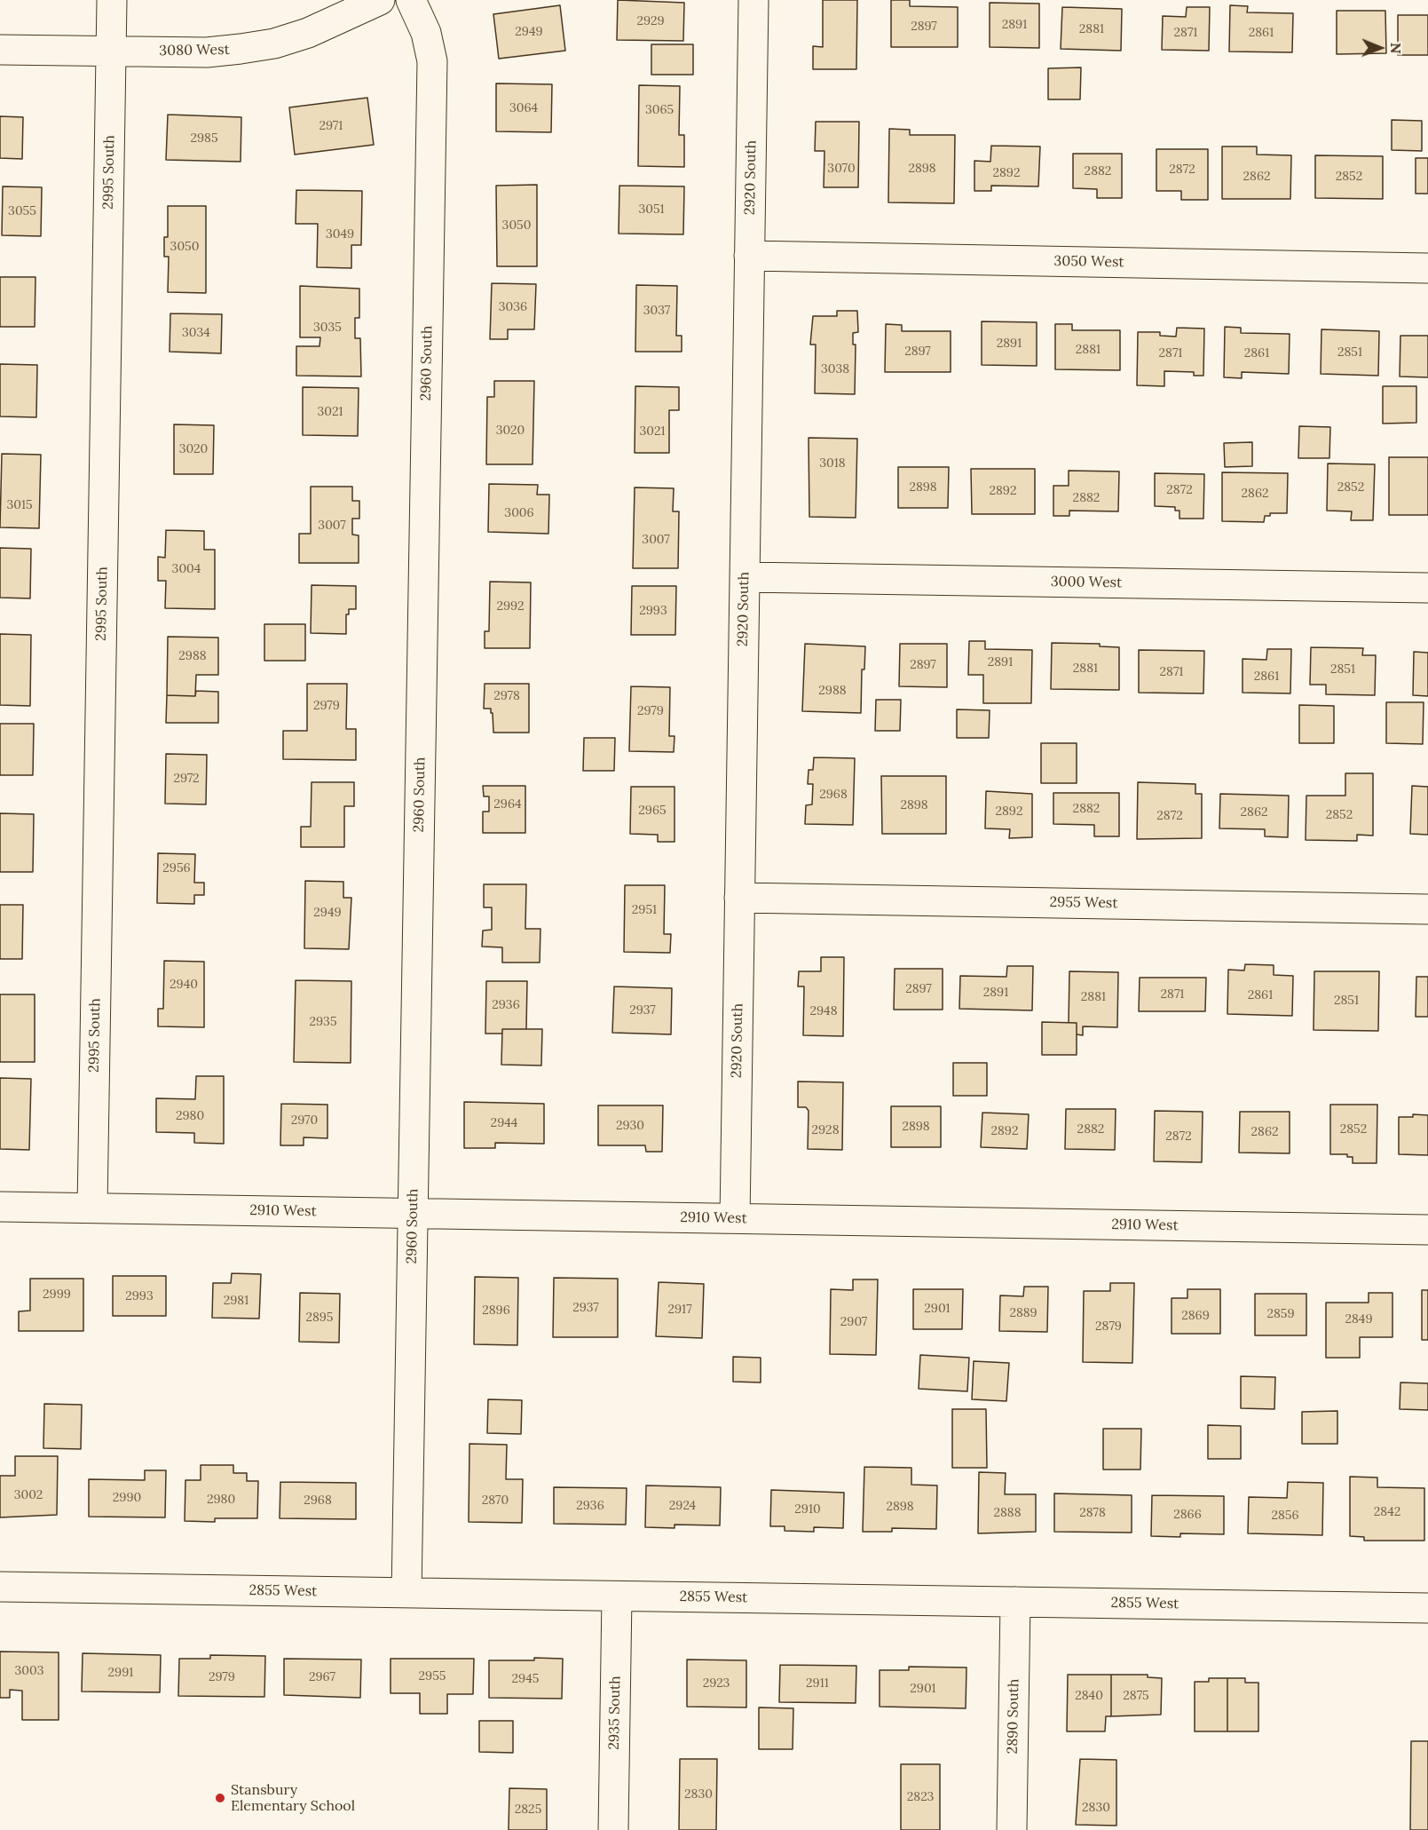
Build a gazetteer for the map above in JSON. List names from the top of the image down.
{
  "streets": {
    "street": [
      "3080 West",
      "2995 South",
      "2920 South",
      "3050 West",
      "2960 South",
      "3000 West",
      "2955 West",
      "2910 West",
      "2855 West",
      "2935 South",
      "2890 South"
    ]
  },
  "crossings": [
    ["3080 West", "2995 South"],
    ["2995 South", "2910 West"],
    ["2920 South", "3050 West"],
    ["2920 South", "3000 West"],
    ["2920 South", "2955 West"],
    ["2920 South", "2910 West"],
    ["2960 South", "2910 West"],
    ["2960 South", "2855 West"],
    ["2855 West", "2935 South"],
    ["2855 West", "2890 South"]
  ],
  "places": ["Stansbury Elementary School"],
  "house_numbers": [
    "2929",
    "2891",
    "2897",
    "2881",
    "2949",
    "2871",
    "2861",
    "3064",
    "3065",
    "2971",
    "2985",
    "3070",
    "2898",
    "2872",
    "2882",
    "2892",
    "2862",
    "2852",
    "3051",
    "3055",
    "3050",
    "3049",
    "3050",
    "3036",
    "3037",
    "3035",
    "3034",
    "2891",
    "2881",
    "2897",
    "2851",
    "2871",
    "2861",
    "3038",
    "3021",
    "3020",
    "3021",
    "3020",
    "3018",
    "2898",
    "2852",
    "2872",
    "2892",
    "2862",
    "2882",
    "3015",
    "3006",
    "3007",
    "3007",
    "3004",
    "2992",
    "2993",
    "2988",
    "2891",
    "2897",
    "2881",
    "2851",
    "2871",
    "2861",
    "2988",
    "2978",
    "2979",
    "2979",
    "2972",
    "2968",
    "2964",
    "2898",
    "2882",
    "2965",
    "2892",
    "2862",
    "2852",
    "2872",
    "2956",
    "2951",
    "2949",
    "2940",
    "2897",
    "2891",
    "2871",
    "2861",
    "2881",
    "2851",
    "2936",
    "2937",
    "2948",
    "2935",
    "2980",
    "2970",
    "2944",
    "2930",
    "2898",
    "2882",
    "2852",
    "2928",
    "2892",
    "2862",
    "2872",
    "2999",
    "2993",
    "2981",
    "2937",
    "2901",
    "2917",
    "2896",
    "2889",
    "2859",
    "2869",
    "2895",
    "2849",
    "2907",
    "2879",
    "3002",
    "2990",
    "2980",
    "2968",
    "2870",
    "2936",
    "2924",
    "2898",
    "2910",
    "2842",
    "2888",
    "2878",
    "2866",
    "2856",
    "3003",
    "2991",
    "2955",
    "2979",
    "2967",
    "2945",
    "2923",
    "2911",
    "2901",
    "2840",
    "2875",
    "2830",
    "2823",
    "2830",
    "2825"
  ],
  "north": "right"
}
